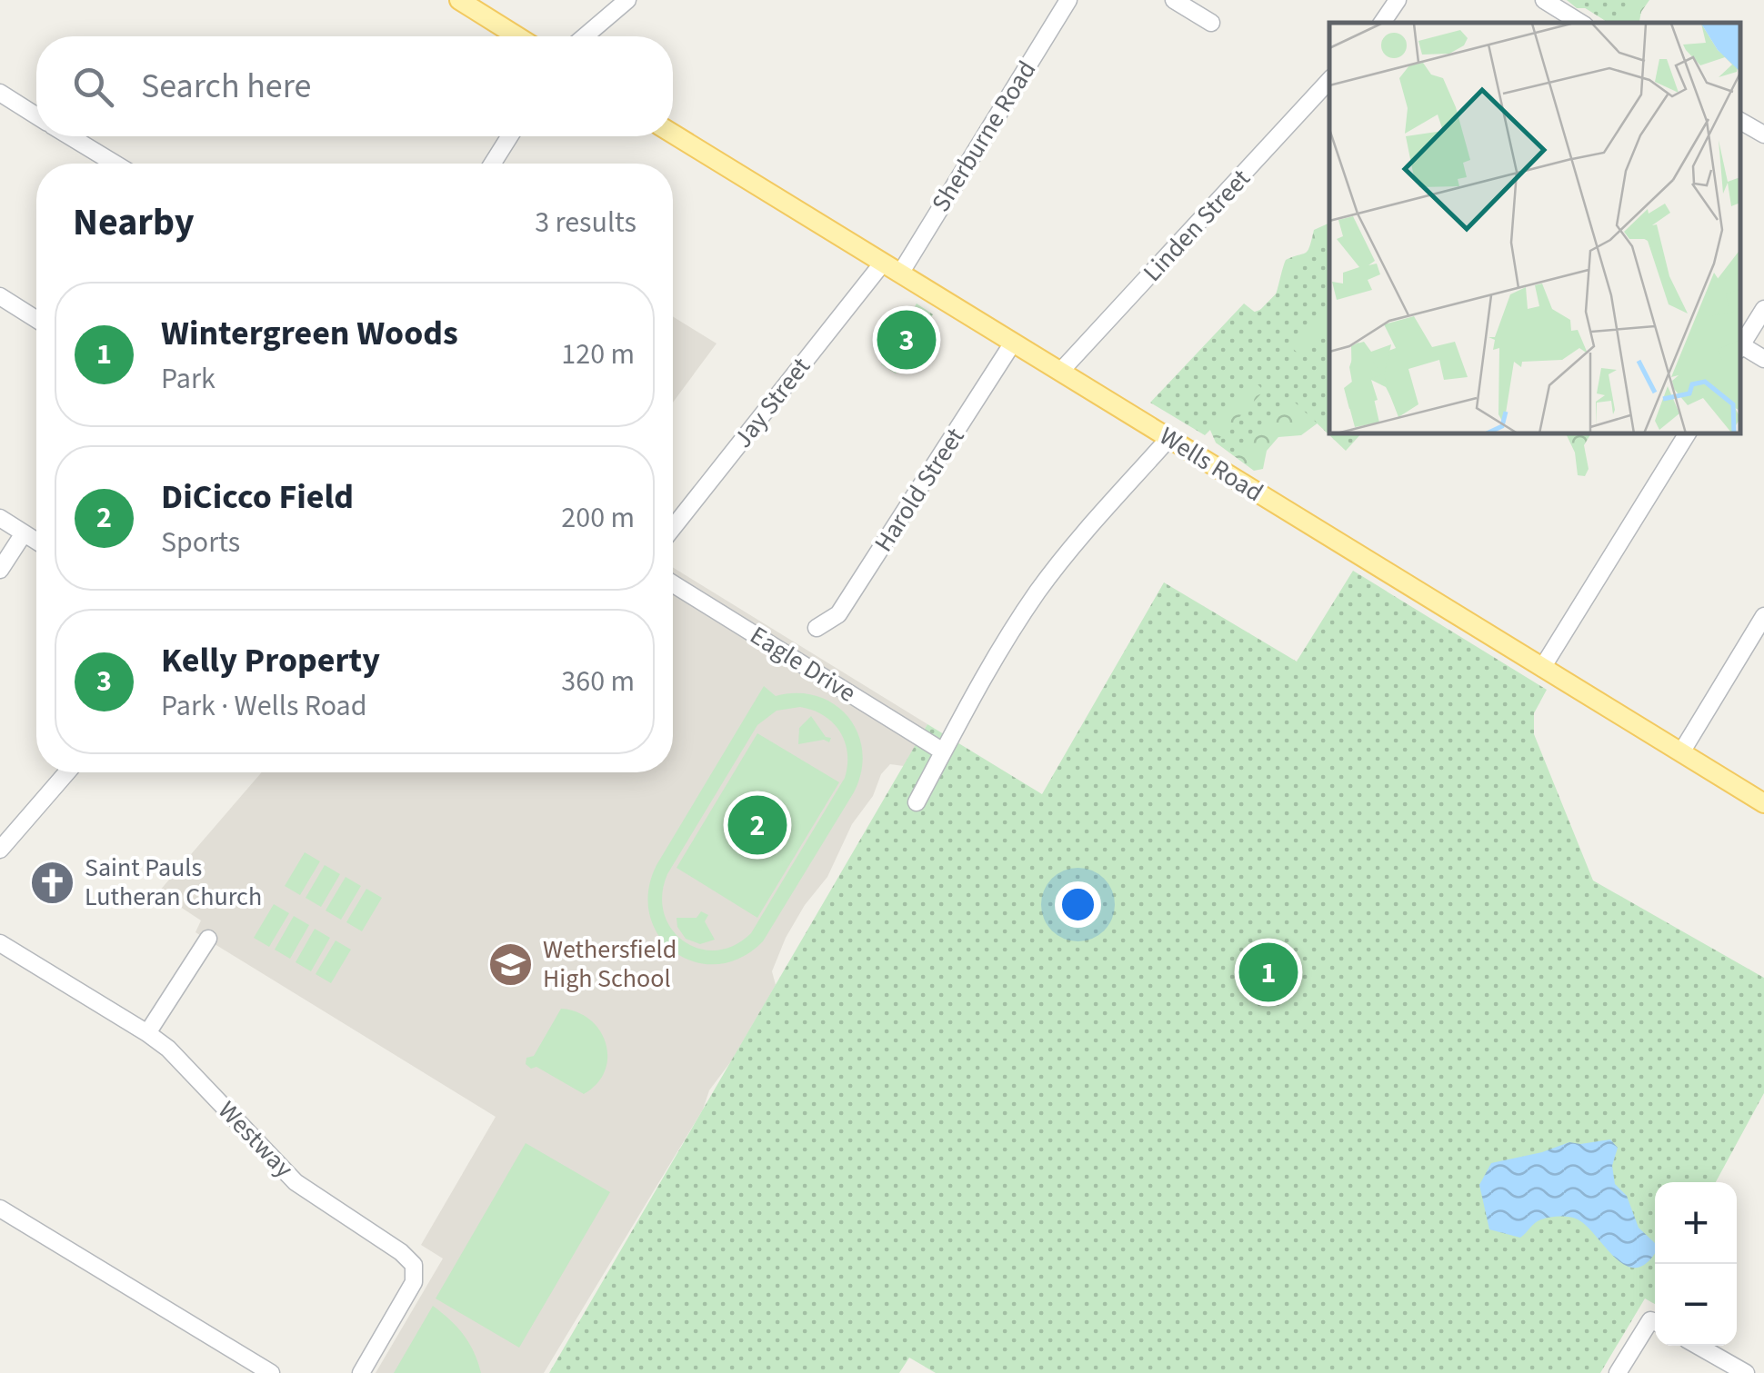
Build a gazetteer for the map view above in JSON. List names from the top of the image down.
{
  "streets": {
    "main road": ["Wells Road"],
    "street": [
      "Sherburne Road",
      "Linden Street",
      "Jay Street",
      "Harold Street",
      "Eagle Drive",
      "Westway"
    ]
  },
  "crossings": [
    ["Sherburne Road", "Wells Road"],
    ["Linden Street", "Wells Road"],
    ["Jay Street", "Wells Road"],
    ["Wells Road", "Harold Street"]
  ],
  "places": {
    "church": ["Saint Pauls Lutheran Church"],
    "school or university": ["Wethersfield High School"]
  },
  "page": {
    "search": "Search here",
    "heading": ["Nearby", "3 results"],
    "list": [
      {
        "mark": "1",
        "name": "Wintergreen Woods",
        "note": "Park",
        "value": "120 m"
      },
      {
        "mark": "2",
        "name": "DiCicco Field",
        "note": "Sports",
        "value": "200 m"
      },
      {
        "mark": "3",
        "name": "Kelly Property",
        "note": "Park · Wells Road",
        "value": "360 m"
      }
    ],
    "pins": ["3", "2", "1"],
    "map_buttons": ["+", "−"]
  }
}
